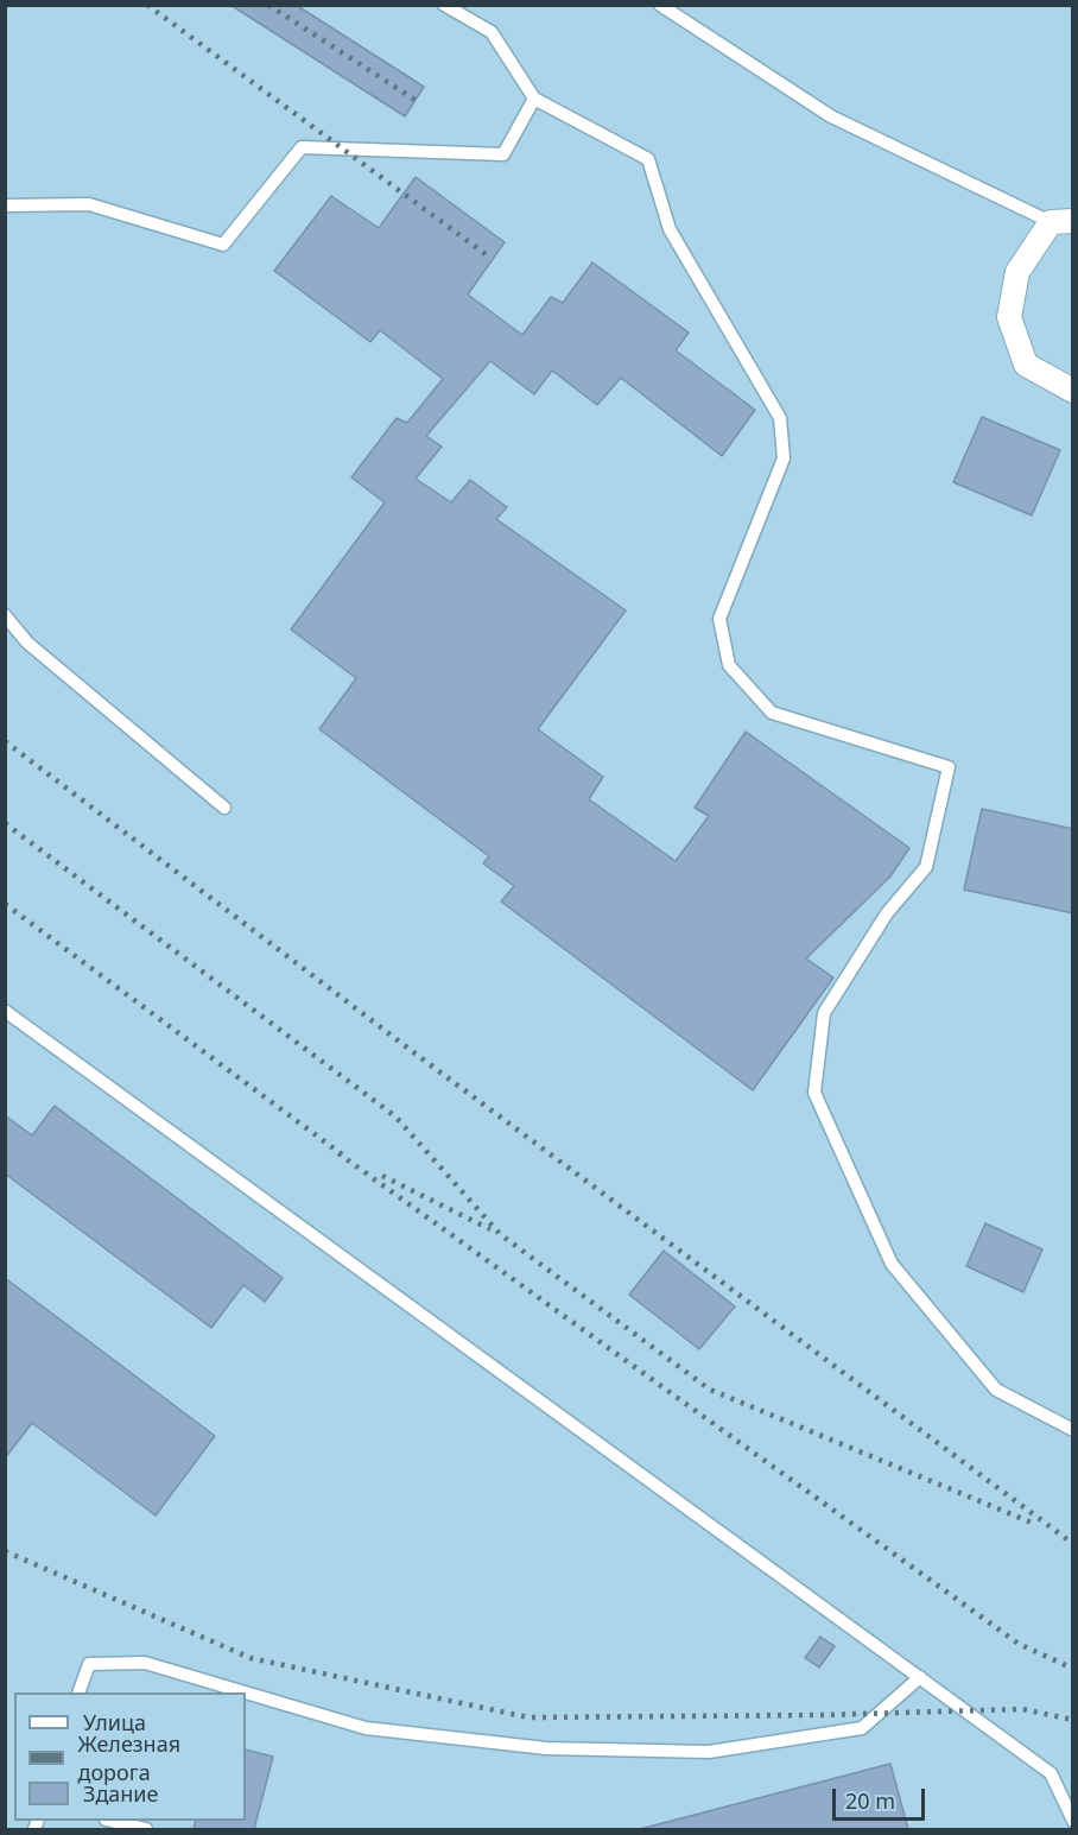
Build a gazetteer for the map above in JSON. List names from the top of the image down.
{
  "legend": ["Улица", "Железная дорога", "Здание"],
  "scale_bar": "20 m"
}
